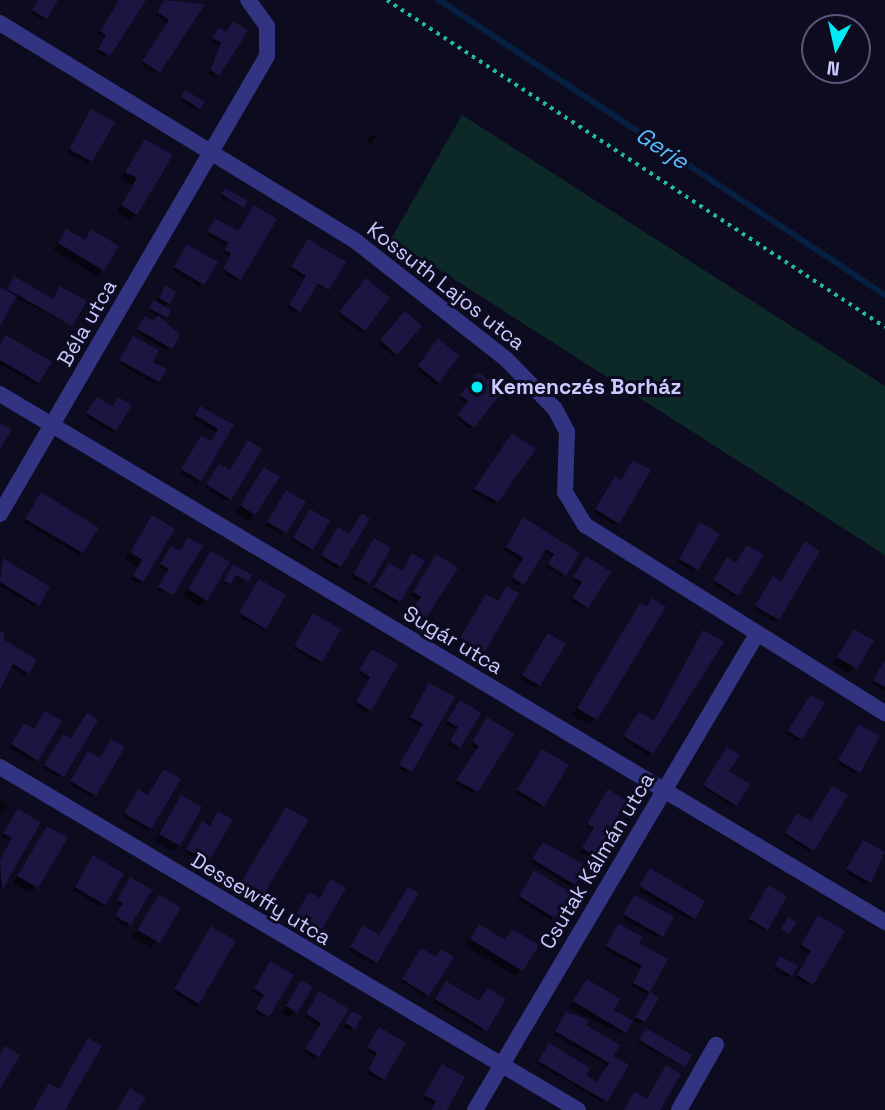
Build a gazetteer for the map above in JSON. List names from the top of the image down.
{
  "streets": {
    "street": [
      "Kossuth Lajos utca",
      "Béla utca",
      "Sugár utca",
      "Csutak Kálmán utca",
      "Dessewffy utca"
    ]
  },
  "crossings": [
    ["Kossuth Lajos utca", "Béla utca"],
    ["Kossuth Lajos utca", "Csutak Kálmán utca"],
    ["Béla utca", "Sugár utca"],
    ["Sugár utca", "Csutak Kálmán utca"],
    ["Csutak Kálmán utca", "Dessewffy utca"]
  ],
  "water": ["Gerje"],
  "places": ["Kemenczés Borház"],
  "north": "bottom"
}
